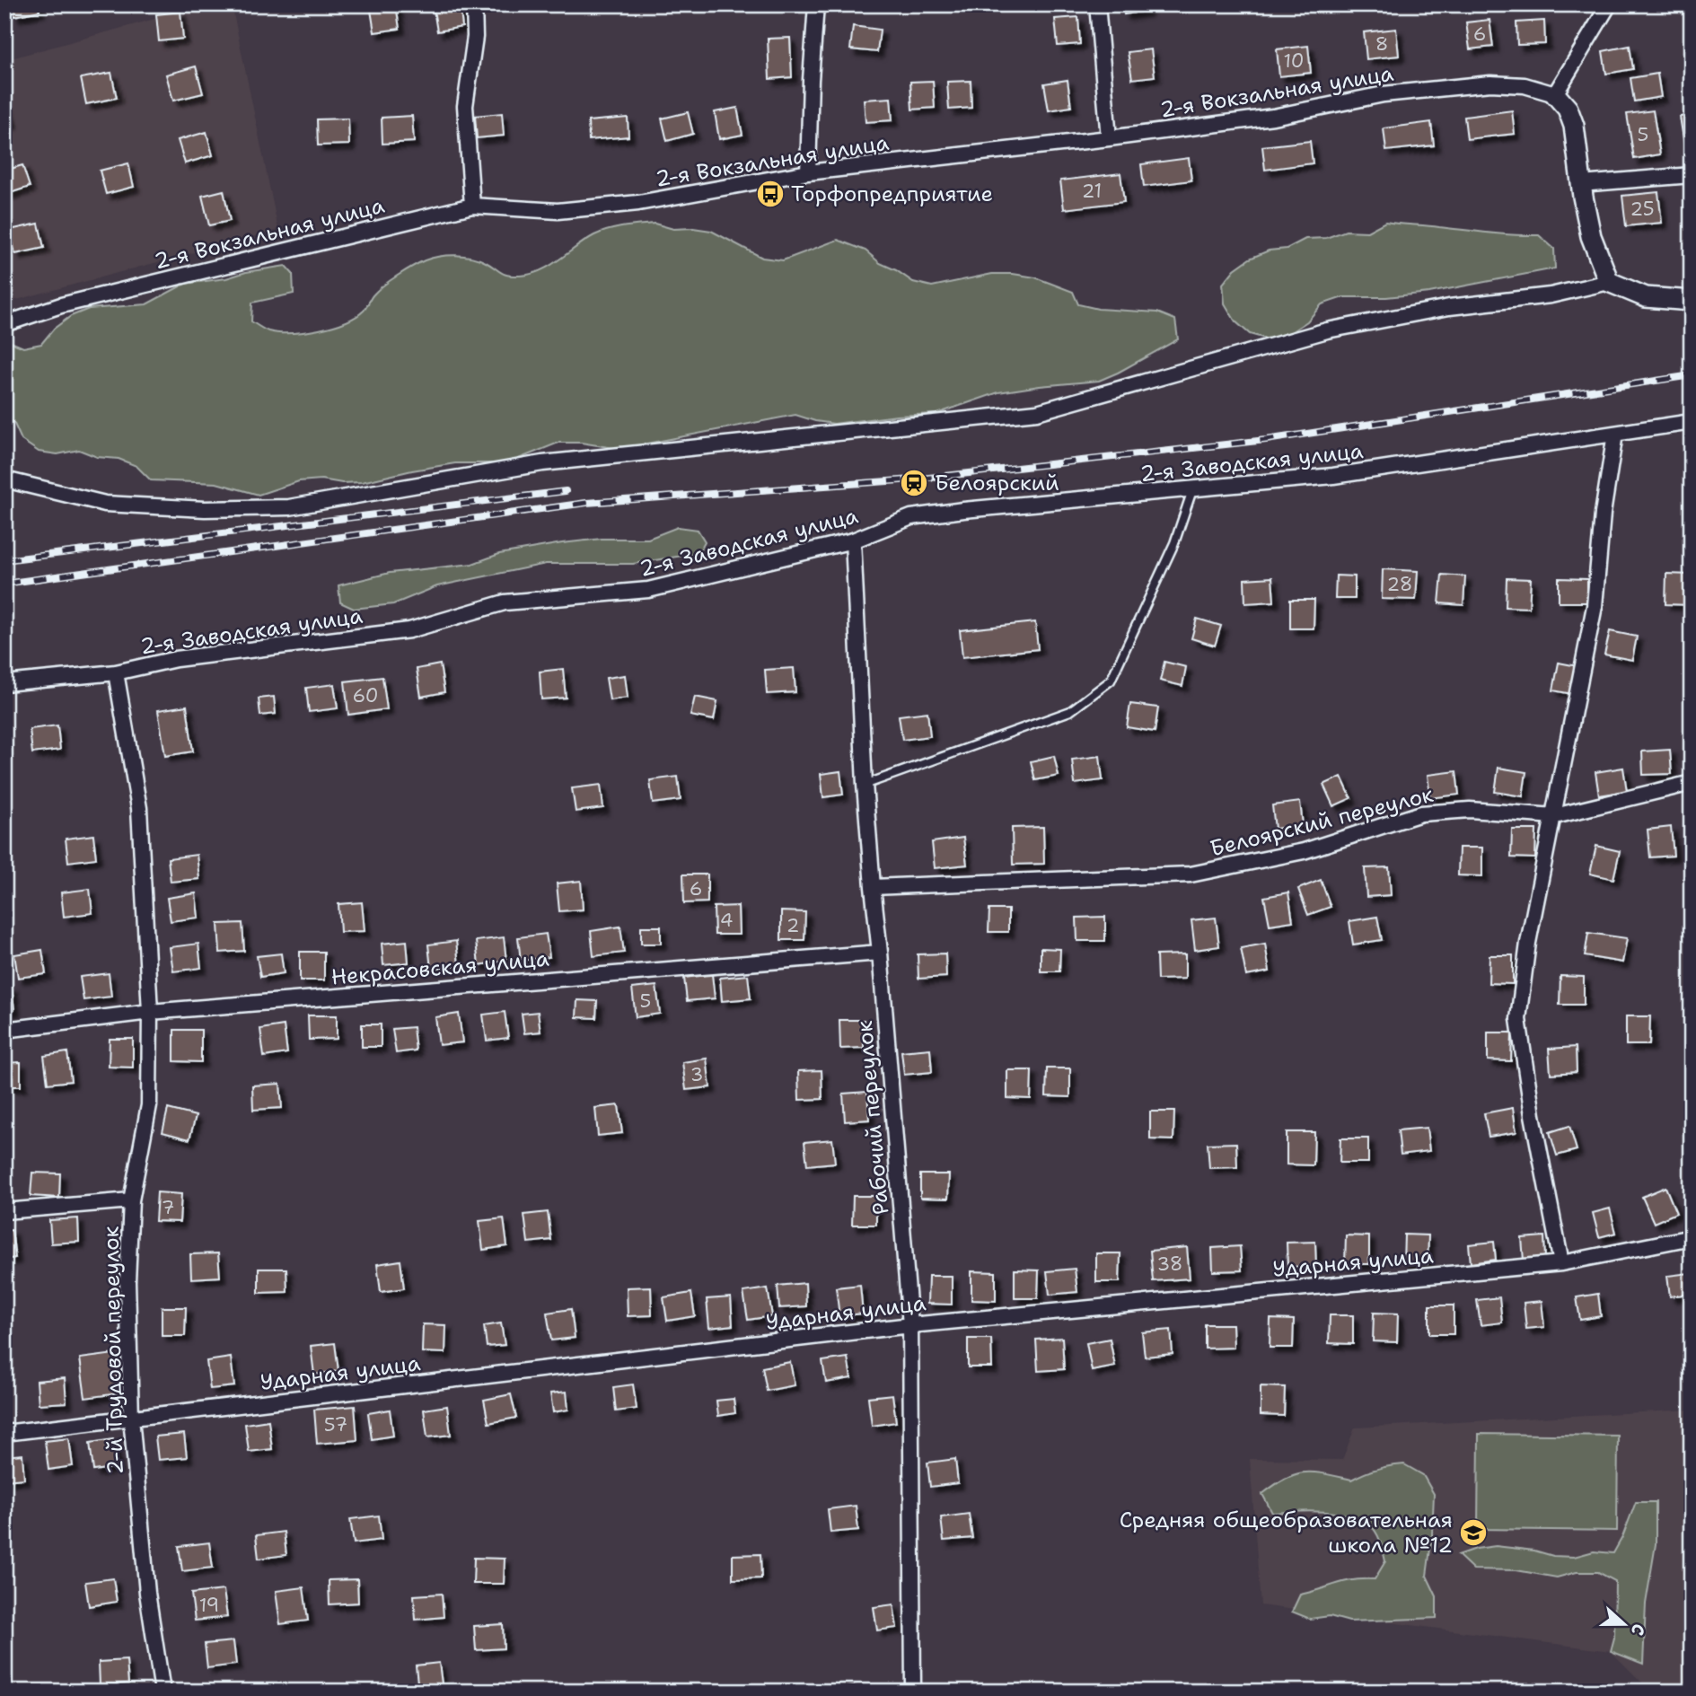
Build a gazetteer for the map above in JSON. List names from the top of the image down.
{
  "streets": {
    "street": [
      "2-я Вокзальная улица",
      "2-я Заводская улица",
      "Белоярский переулок",
      "Некрасовская улица",
      "Рабочий переулок",
      "Ударная улица",
      "2-й Трудовой переулок"
    ]
  },
  "crossings": [
    ["2-я Заводская улица", "Рабочий переулок"],
    ["2-я Заводская улица", "2-й Трудовой переулок"],
    ["Белоярский переулок", "Рабочий переулок"],
    ["Некрасовская улица", "Рабочий переулок"],
    ["Некрасовская улица", "2-й Трудовой переулок"],
    ["Рабочий переулок", "Ударная улица"],
    ["Ударная улица", "2-й Трудовой переулок"]
  ],
  "places": {
    "bus stop": ["Торфопредприятие"],
    "station": ["Белоярский"],
    "school or university": ["Средняя общеобразовательная школа №12"]
  },
  "house_numbers": [
    "6",
    "8",
    "10",
    "5",
    "21",
    "25",
    "28",
    "60",
    "6",
    "4",
    "2",
    "5",
    "3",
    "7",
    "38",
    "57",
    "19"
  ],
  "north": "right"
}
